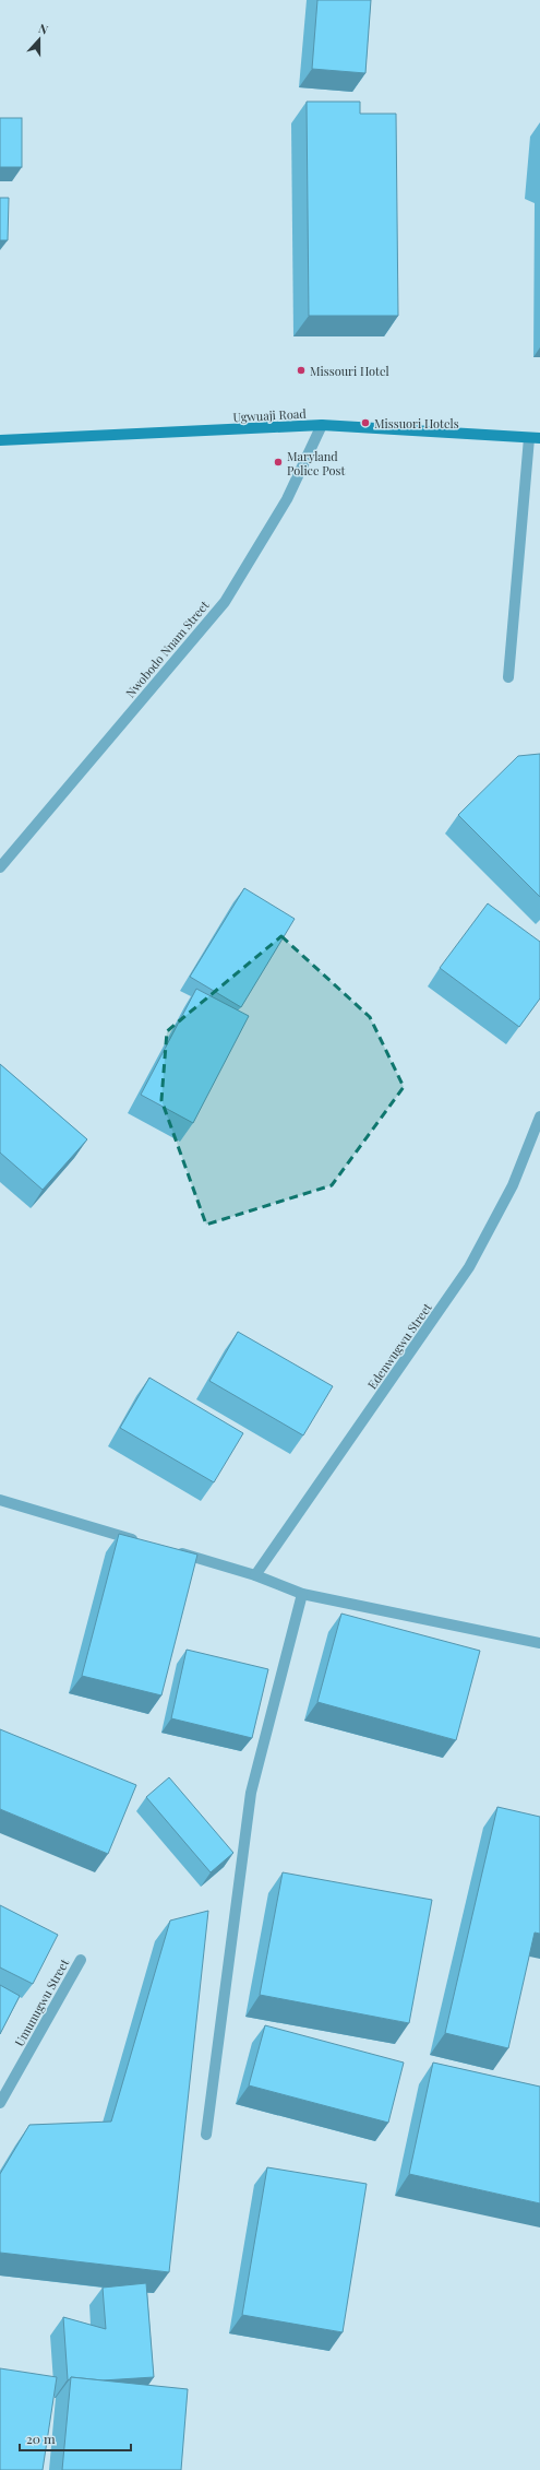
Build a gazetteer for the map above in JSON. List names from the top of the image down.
{
  "streets": {
    "main road": ["Ugwuaji Road"],
    "street": ["Nwobodo Nnam Street", "Edenwugwu Street", "Umunugwu Street"]
  },
  "crossings": [
    ["Ugwuaji Road", "Nwobodo Nnam Street"]
  ],
  "places": ["Missouri Hotel", "Missuori Hotels", "Maryland Police Post"],
  "scale_bar": "20 m",
  "north": "top"
}
